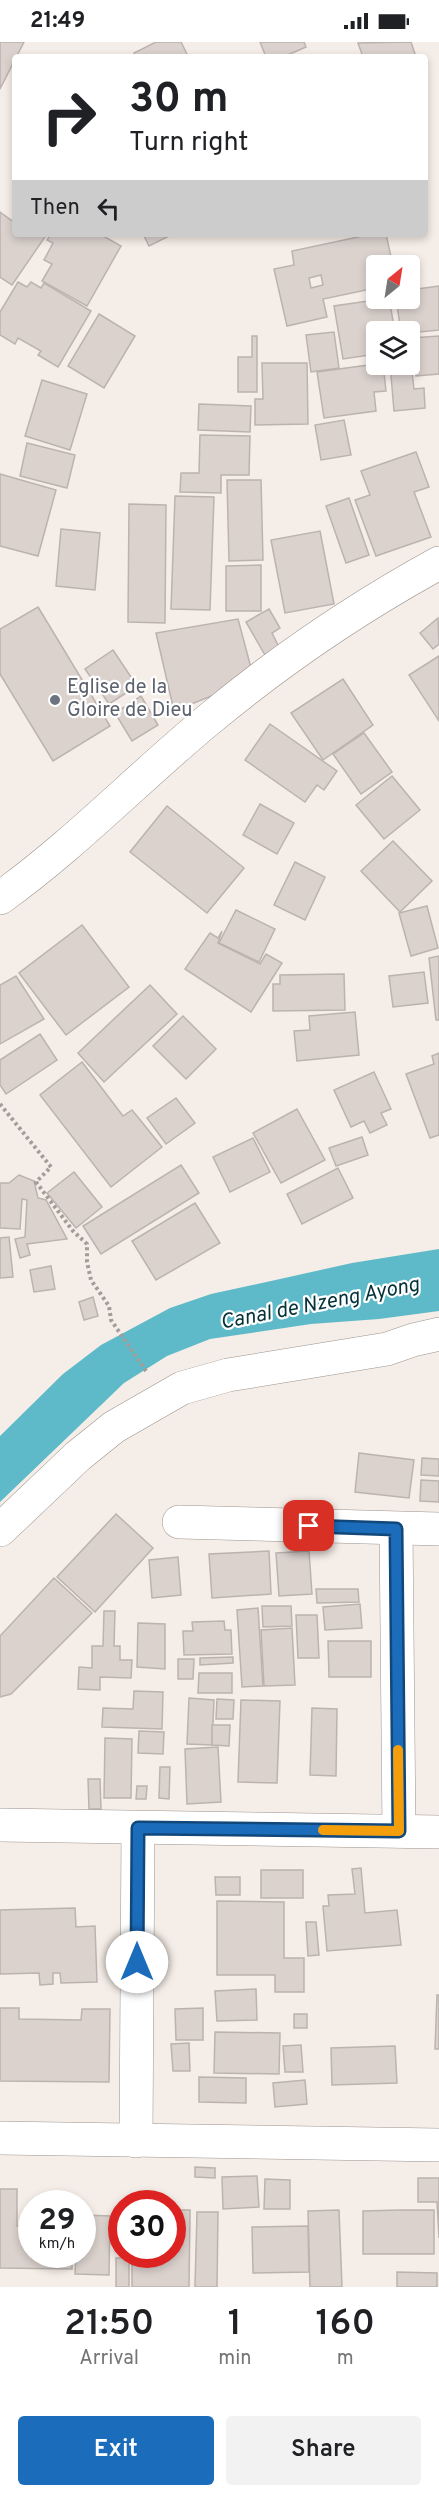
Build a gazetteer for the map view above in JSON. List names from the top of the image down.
{
  "water": ["Canal de Nzeng Ayong"],
  "places": ["Eglise de la Gloire de Dieu"],
  "north": "top right",
  "page": {
    "status": "21:49",
    "turn": ["30 m", "Turn right"],
    "then": "Then",
    "speed": "29 km/h",
    "limit": "30",
    "eta": [
      "21:50",
      "Arrival",
      "1",
      "min",
      "160",
      "m"
    ],
    "buttons": ["Exit", "Share"]
  }
}
